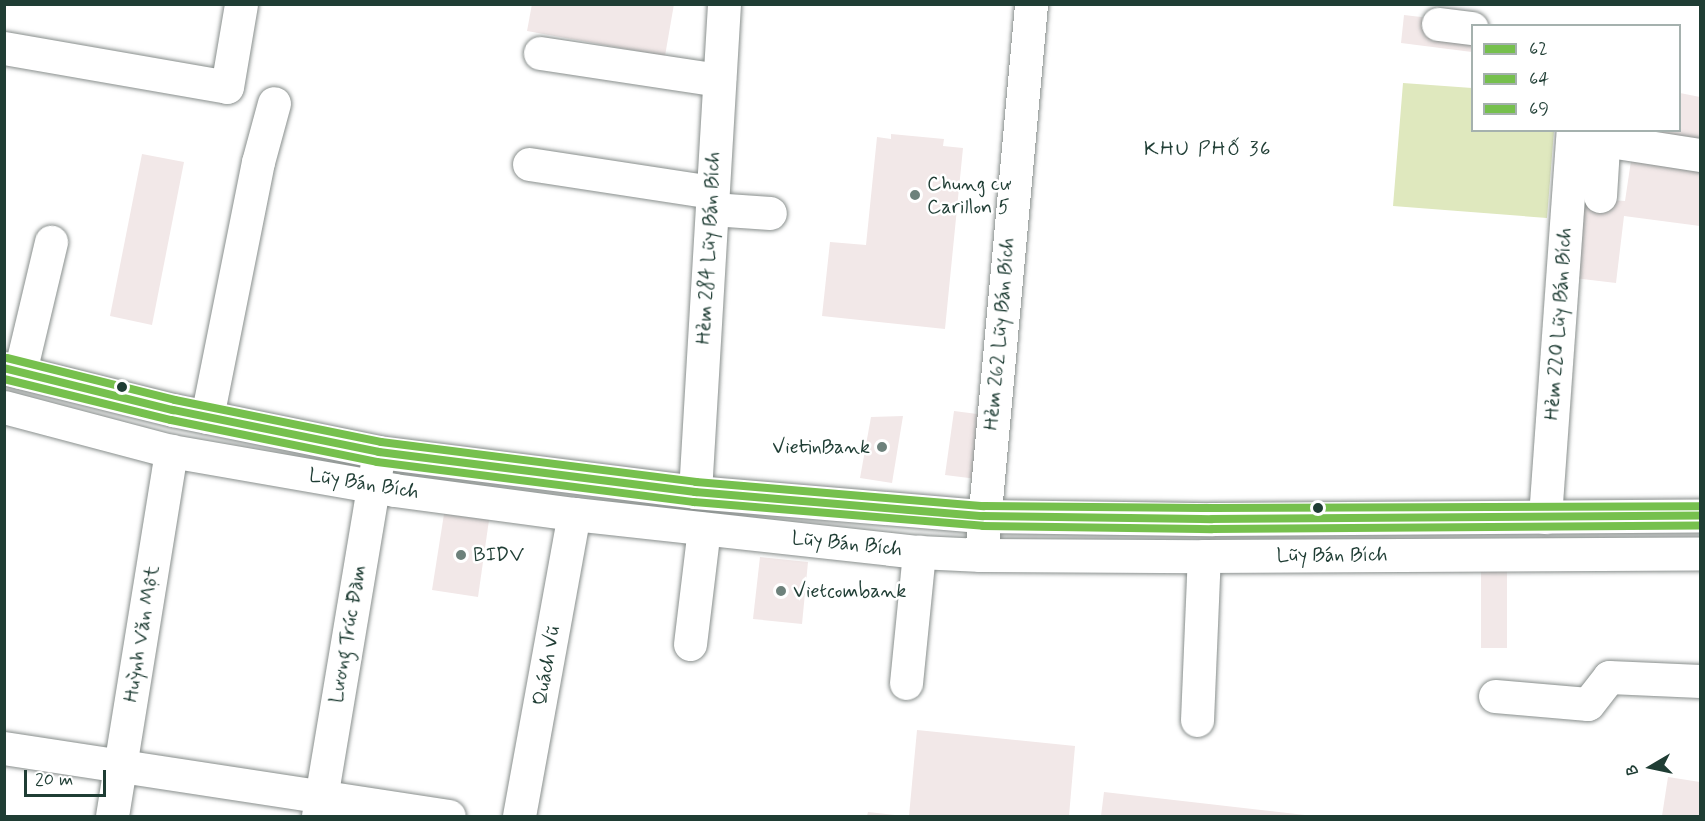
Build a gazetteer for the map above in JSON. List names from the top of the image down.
{
  "streets": {
    "street": [
      "Hẻm 284 Lũy Bán Bích",
      "Hẻm 220 Lũy Bán Bích",
      "Hẻm 262 Lũy Bán Bích",
      "Lũy Bán Bích",
      "Huỳnh Văn Một",
      "Lương Trúc Đàm",
      "Quách Vũ"
    ]
  },
  "crossings": [
    ["Hẻm 284 Lũy Bán Bích", "Lũy Bán Bích"],
    ["Hẻm 220 Lũy Bán Bích", "Lũy Bán Bích"],
    ["Hẻm 262 Lũy Bán Bích", "Lũy Bán Bích"],
    ["Lũy Bán Bích", "Huỳnh Văn Một"],
    ["Lũy Bán Bích", "Lương Trúc Đàm"],
    ["Lũy Bán Bích", "Quách Vũ"]
  ],
  "districts": ["KHU PHỐ 36"],
  "places": [
    "Chung cư Carillon 5",
    "VietinBank",
    "BIDV",
    "Vietcombank"
  ],
  "lines": ["transit line 69", "transit line 62", "transit line 64"],
  "legend": ["62", "64", "69"],
  "scale_bar": "20 m",
  "north": "left"
}
